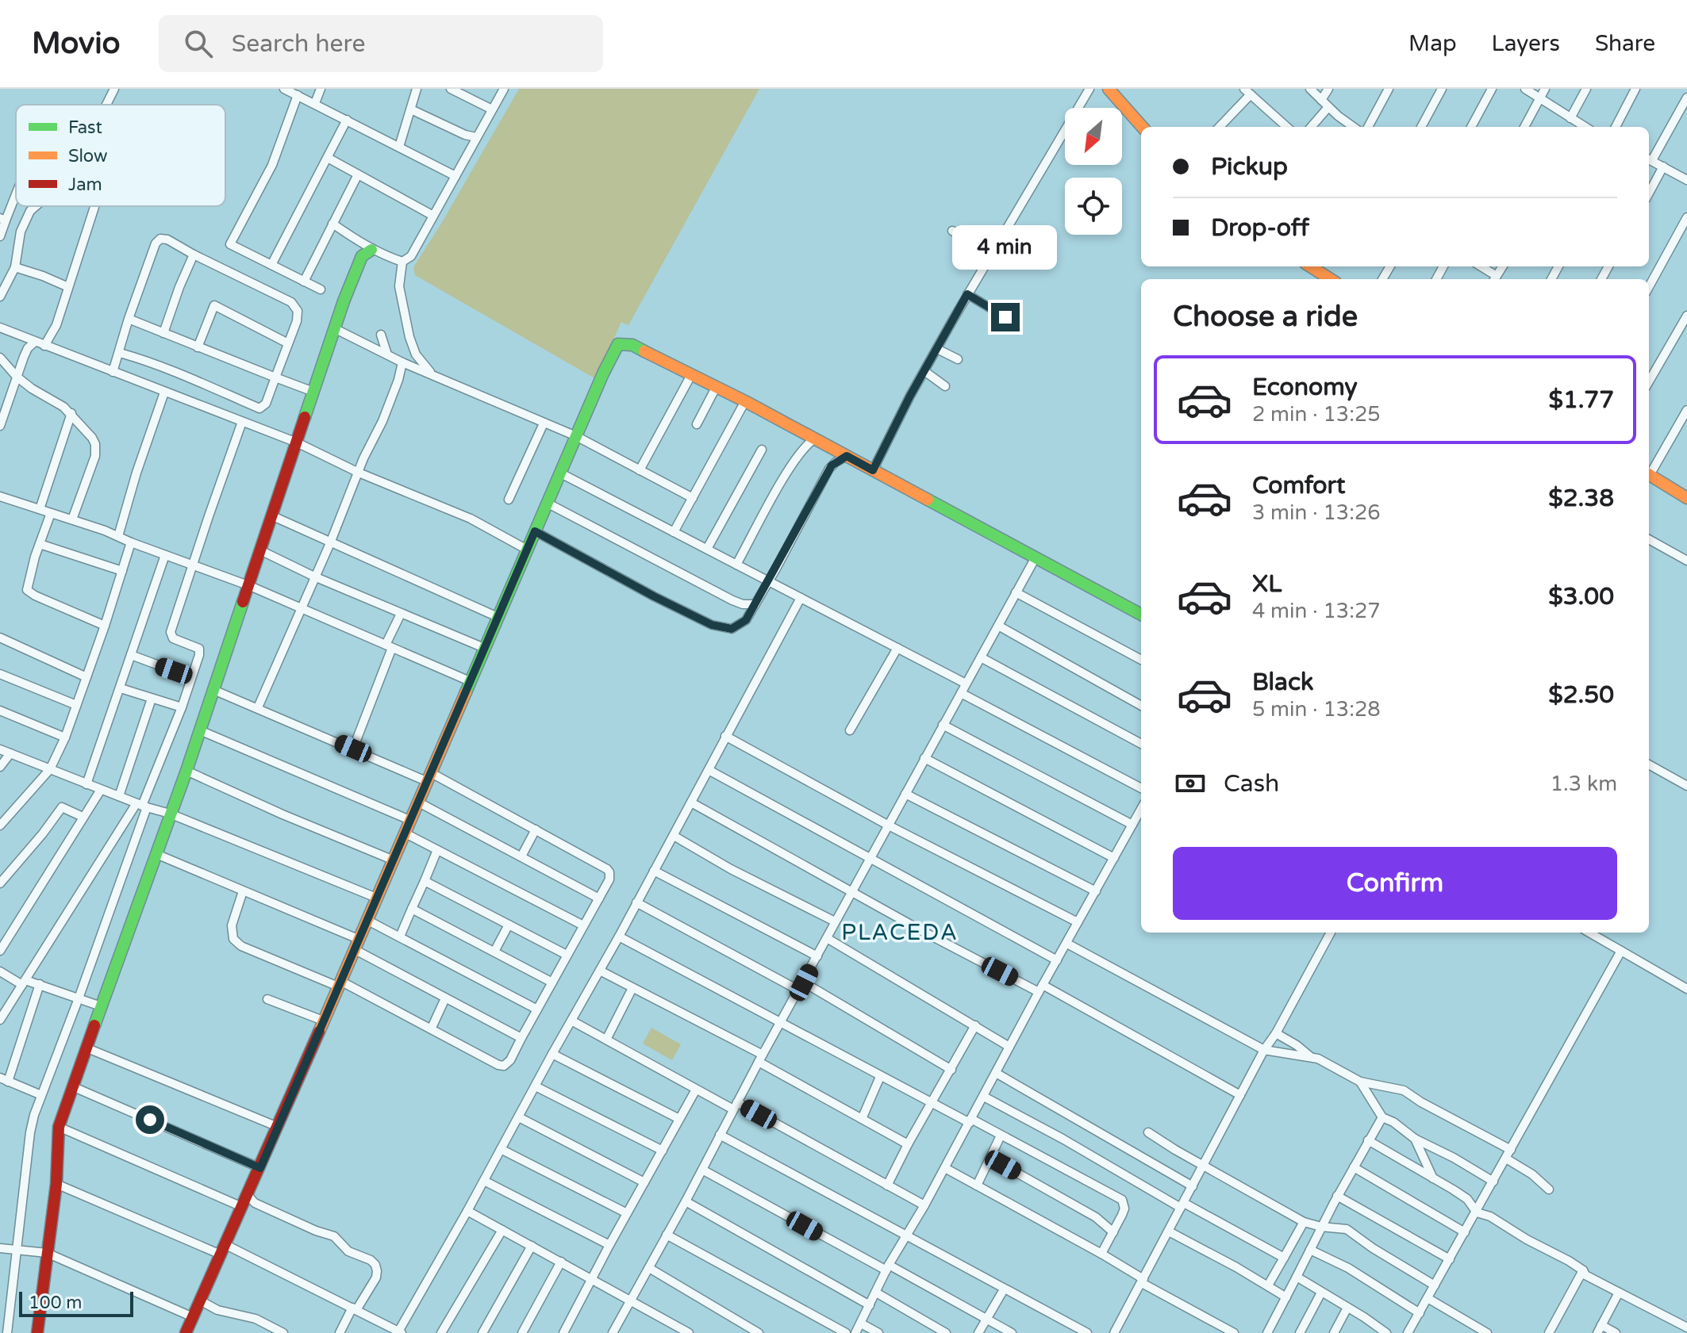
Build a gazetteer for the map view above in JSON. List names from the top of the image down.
{
  "districts": ["PLACEDA"],
  "legend": ["Fast", "Slow", "Jam"],
  "scale_bar": "100 m",
  "north": "bottom left",
  "page": {
    "header": "Movio",
    "search": "Search here",
    "nav": ["Map", "Layers", "Share"],
    "banner": ["Pickup", "Drop-off"],
    "bubble": "4 min",
    "heading": "Choose a ride",
    "list": [
      {
        "name": "Economy",
        "note": "2 min · 13:25",
        "value": "$1.77"
      },
      {
        "name": "Comfort",
        "note": "3 min · 13:26",
        "value": "$2.38"
      },
      {
        "name": "XL",
        "note": "4 min · 13:27",
        "value": "$3.00"
      },
      {
        "name": "Black",
        "note": "5 min · 13:28",
        "value": "$2.50"
      }
    ],
    "pay": ["Cash", "1.3 km"],
    "buttons": "Confirm",
    "scale": "100 m"
  }
}
